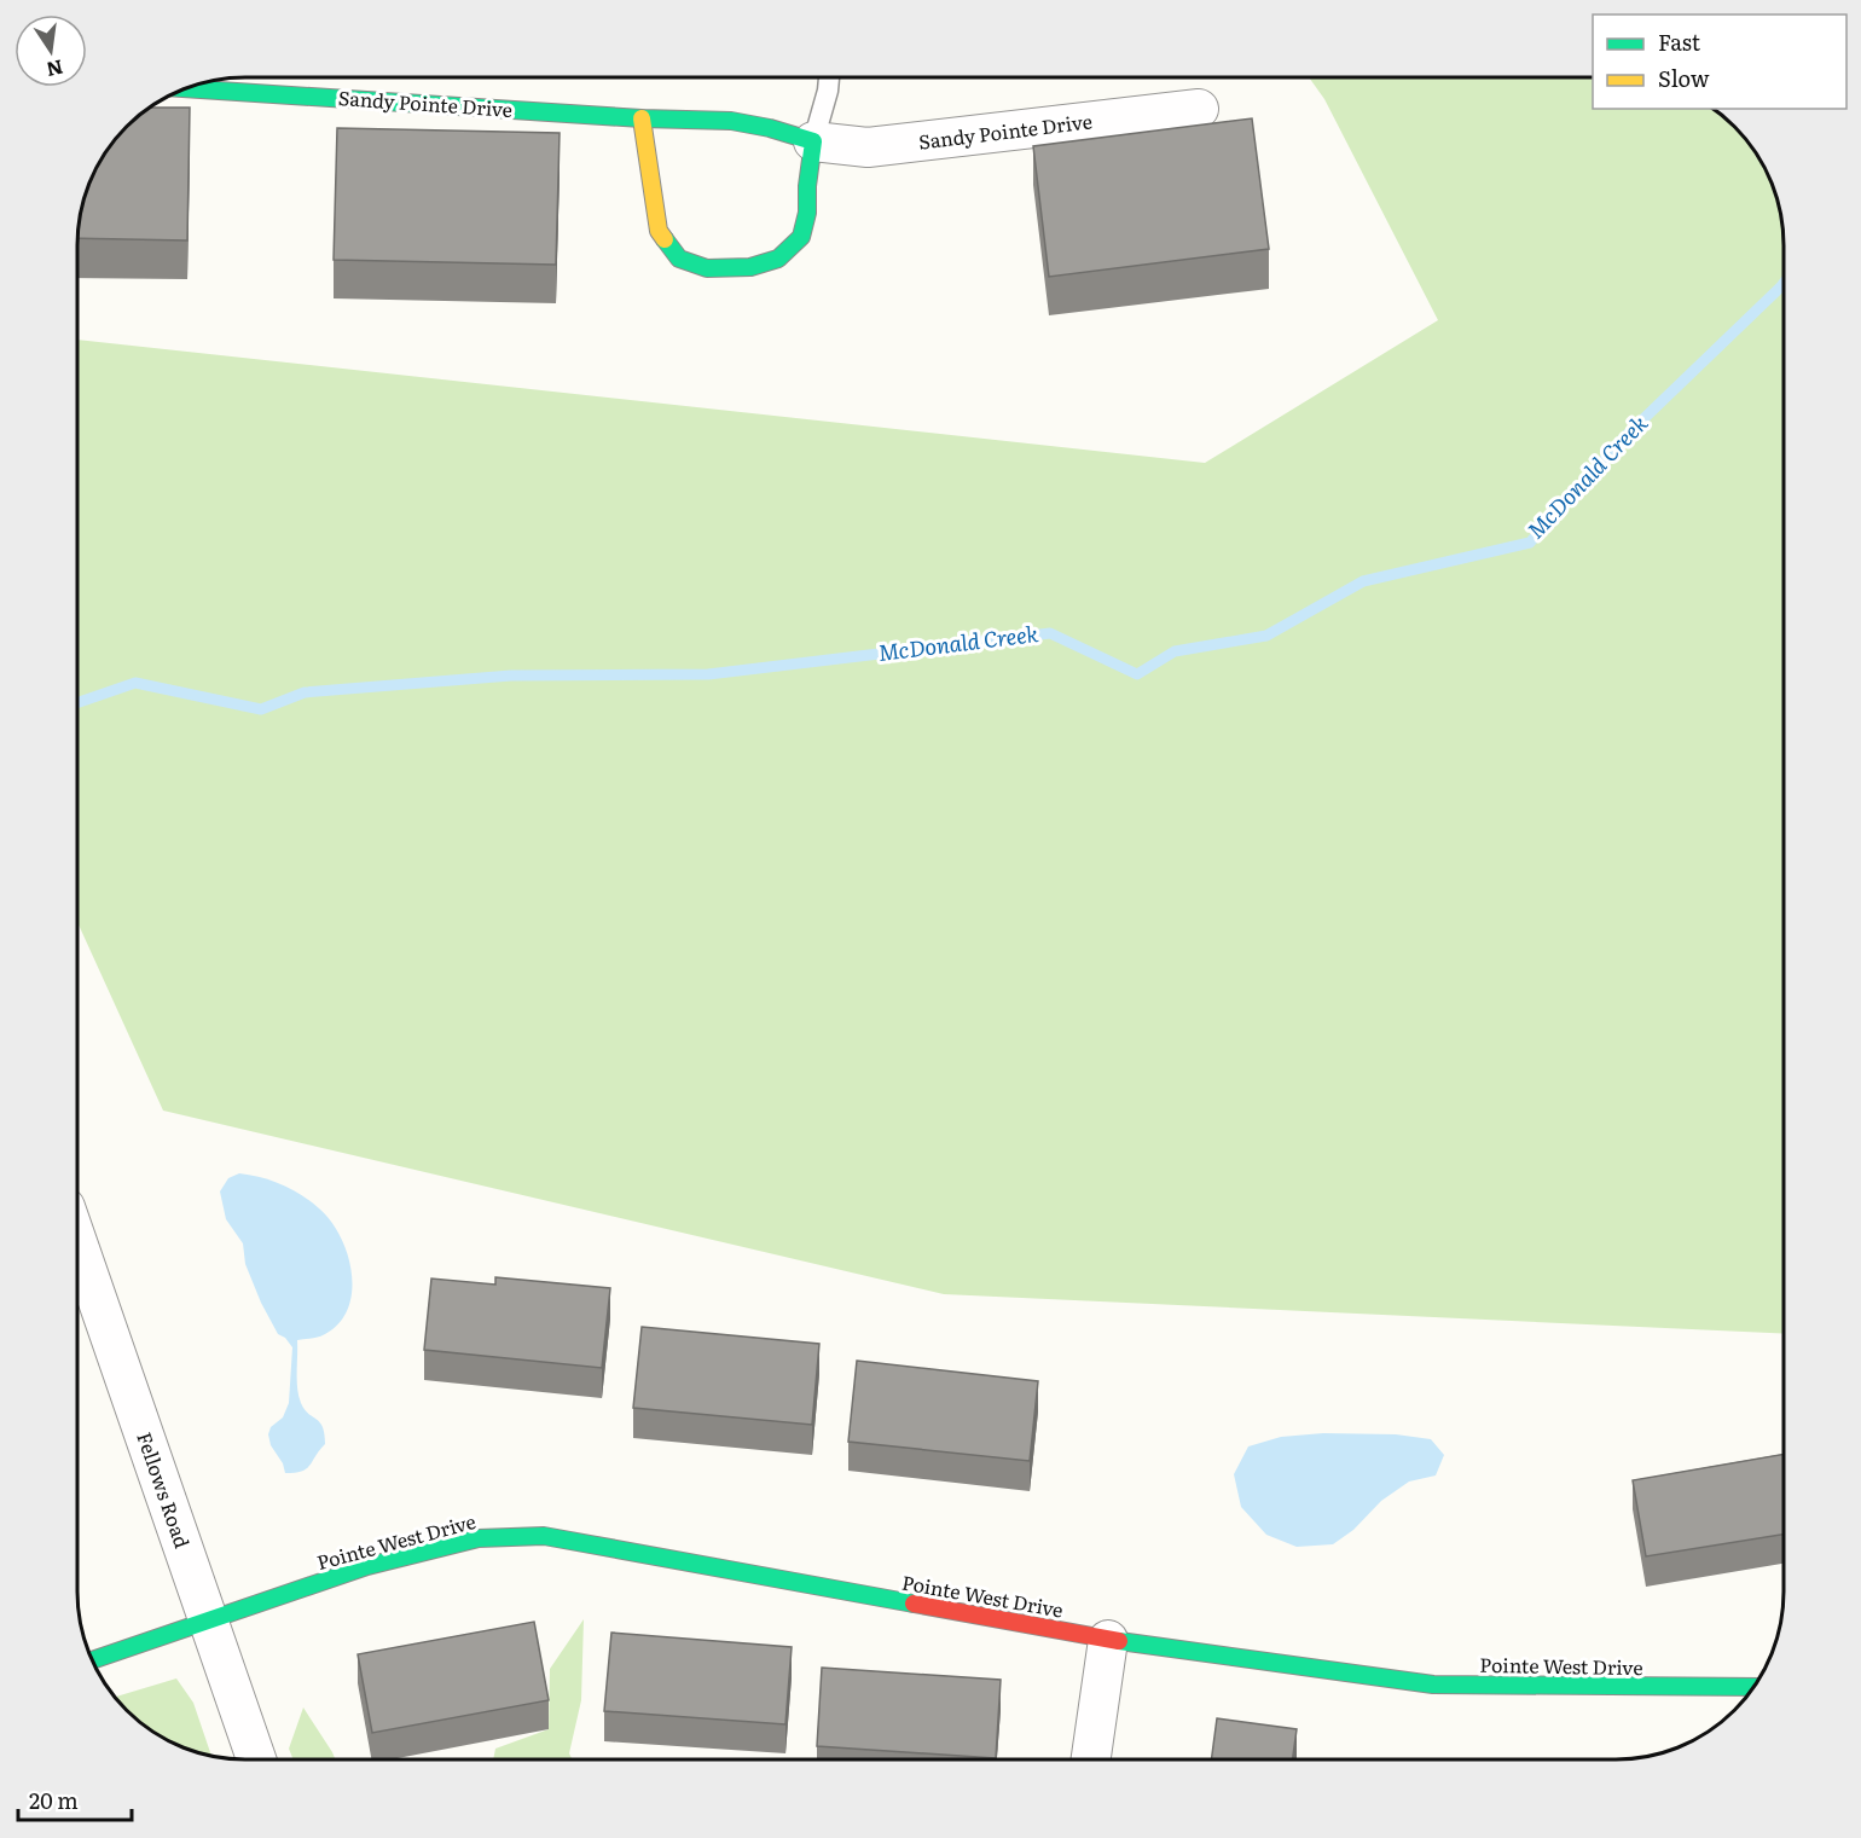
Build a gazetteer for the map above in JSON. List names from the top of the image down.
{
  "streets": {
    "street": ["Sandy Pointe Drive", "Fellows Road", "Pointe West Drive"]
  },
  "crossings": [
    ["Fellows Road", "Pointe West Drive"]
  ],
  "water": ["McDonald Creek"],
  "legend": ["Fast", "Slow"],
  "scale_bar": "20 m",
  "north": "bottom"
}
